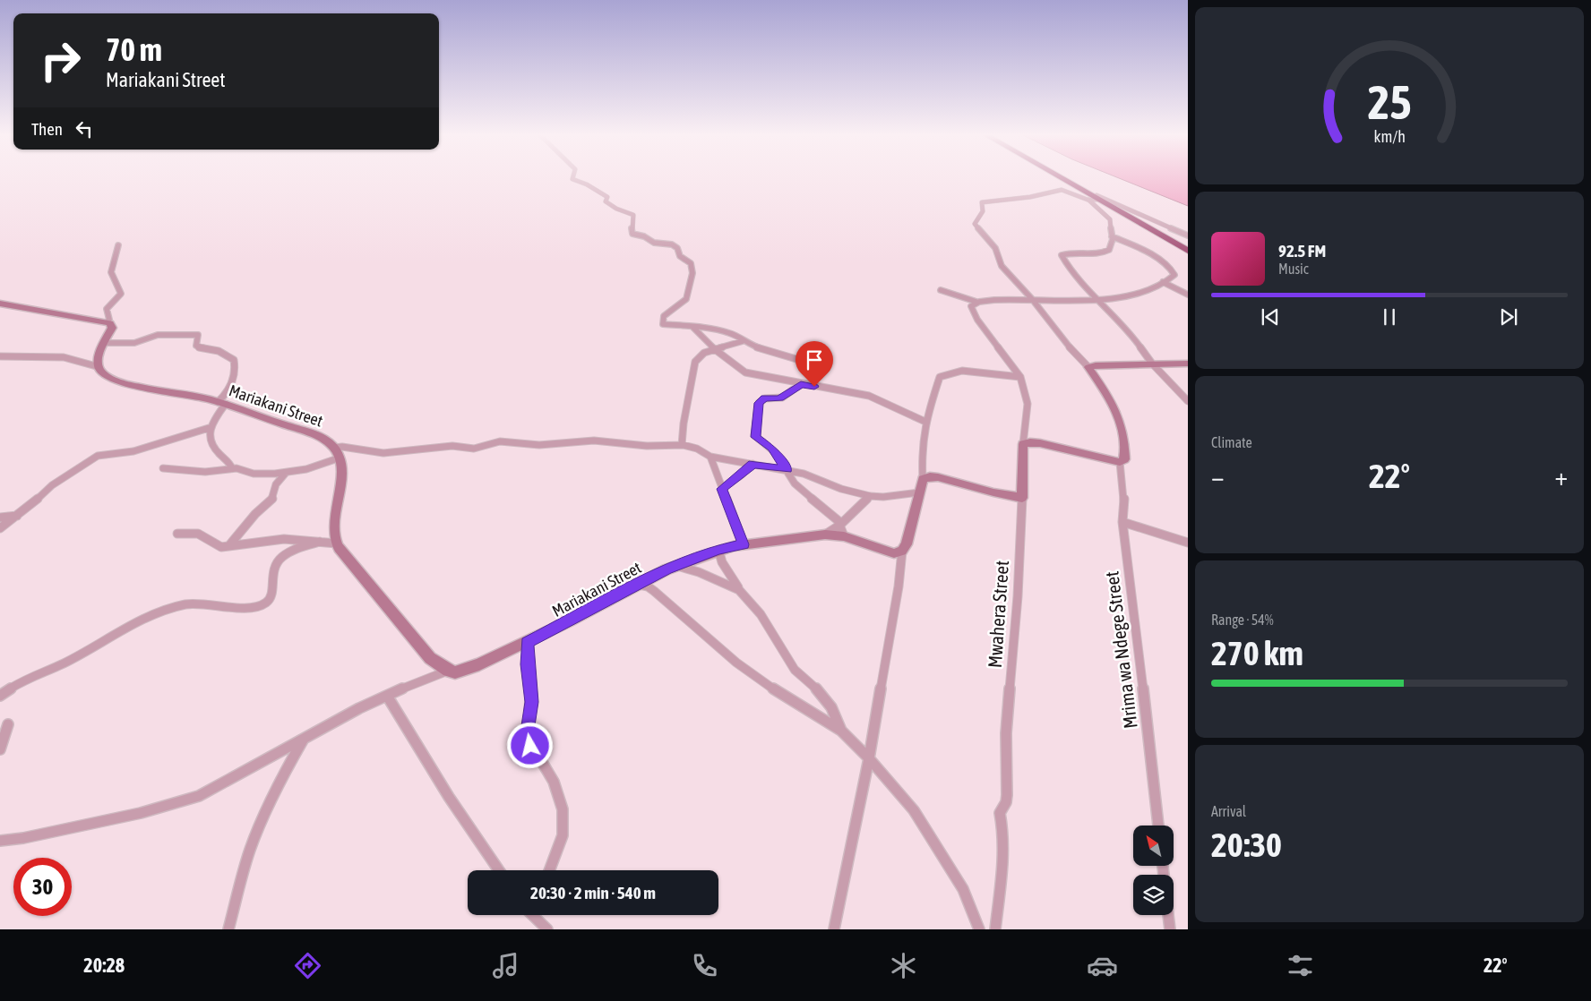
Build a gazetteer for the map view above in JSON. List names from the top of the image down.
{
  "streets": {
    "street": ["Mariakani Street", "Mwahera Street", "Mrima wa Ndege Street"]
  },
  "north": "top left",
  "page": {
    "turn": ["70 m", "Mariakani Street"],
    "then": "Then",
    "song": ["92.5 FM", "Music"],
    "tile": [
      "Climate",
      ["Range · 54%", "270 km"],
      ["Arrival", "20:30"]
    ],
    "heat": ["−", "22°", "+"],
    "limit": "30",
    "trip": "20:30 · 2 min · 540 m",
    "tabs": ["20:28", "22°"],
    "gauge": ["25", "km/h"]
  }
}
